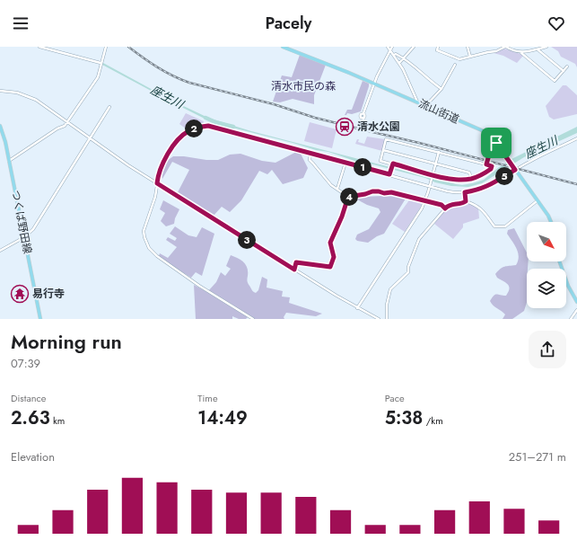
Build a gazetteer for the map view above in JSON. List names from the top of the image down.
{
  "streets": {
    "main road": ["流山街道", "つくば野田線"]
  },
  "water": ["座生川"],
  "parks": ["清水市民の森"],
  "places": {
    "station": ["清水公園"],
    "temple": ["易行寺"]
  },
  "north": "bottom right",
  "page": {
    "header": "Pacely",
    "pins": [
      "2",
      "1",
      "5",
      "4",
      "3"
    ],
    "heading": ["Morning run", "07:39"],
    "stats": [
      ["Distance", "2.63 km"],
      ["Time", "14:49"],
      ["Pace", "5:38 /km"]
    ],
    "chart": ["Elevation", "251–271 m"]
  }
}
